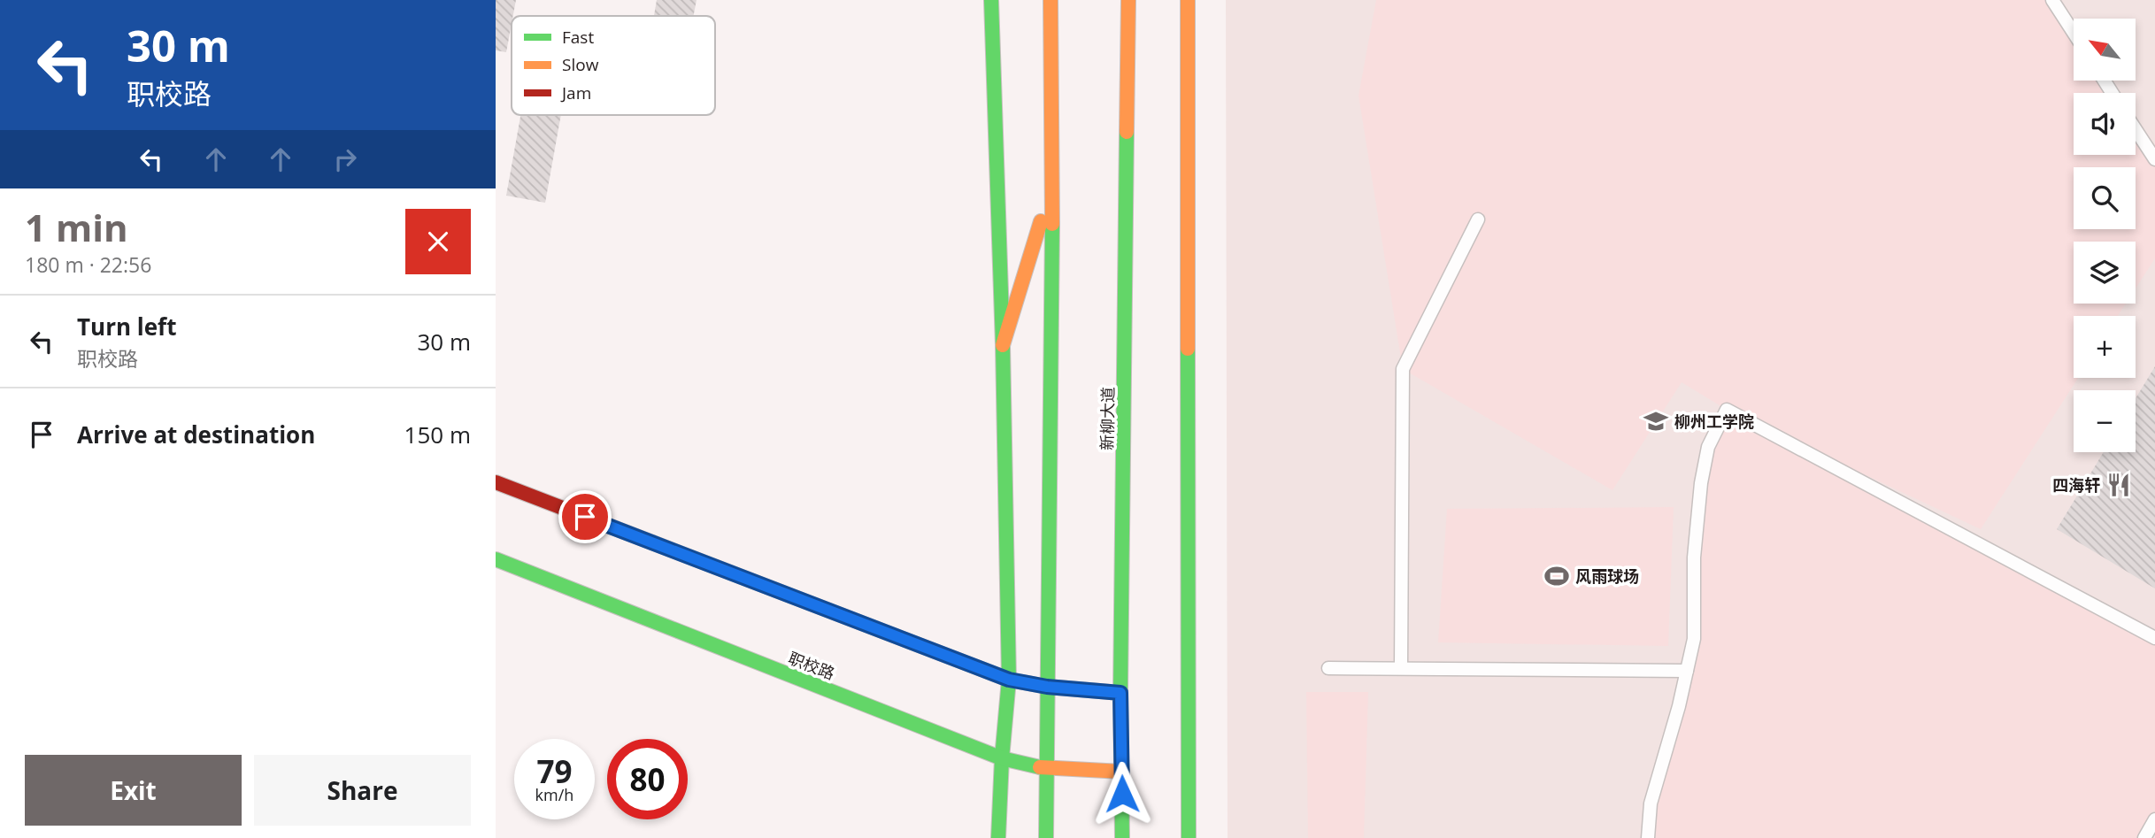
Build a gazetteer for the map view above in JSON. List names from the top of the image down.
{
  "streets": {
    "main road": ["新柳大道", "职校路"]
  },
  "crossings": [
    ["新柳大道", "职校路"]
  ],
  "places": {
    "school or university": ["柳州工学院"],
    "restaurant": ["四海轩"],
    "sports": ["风雨球场"]
  },
  "legend": ["Fast", "Slow", "Jam"],
  "north": "top left",
  "page": {
    "turn": ["30 m", "职校路"],
    "map_buttons": ["+", "−"],
    "heading": ["1 min", "180 m · 22:56"],
    "list": [
      {
        "name": "Turn left",
        "note": "职校路",
        "value": "30 m"
      },
      {
        "name": "Arrive at destination",
        "value": "150 m"
      }
    ],
    "speed": "79 km/h",
    "limit": "80",
    "buttons": ["Exit", "Share"]
  }
}
